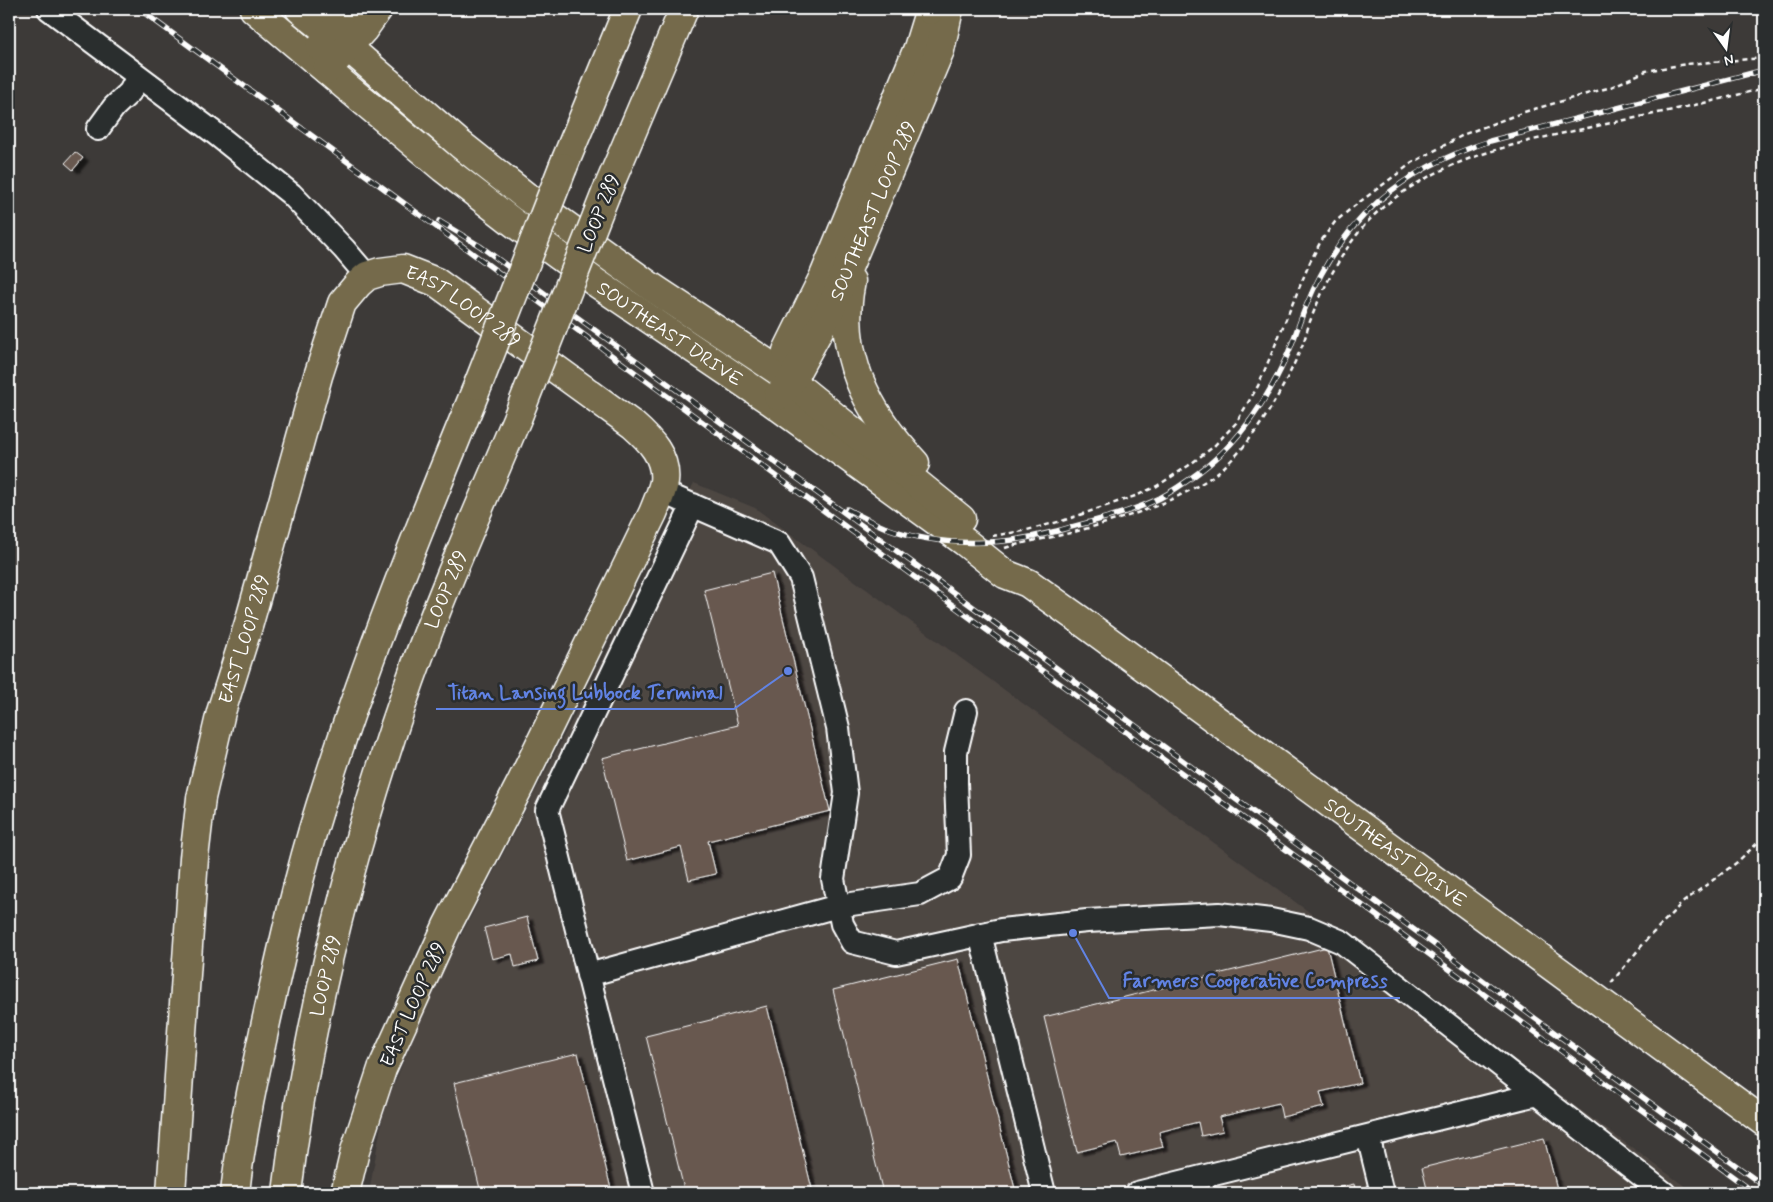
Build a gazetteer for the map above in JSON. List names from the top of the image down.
{
  "streets": {
    "main road": [
      "SOUTHEAST LOOP 289",
      "LOOP 289",
      "EAST LOOP 289",
      "SOUTHEAST DRIVE"
    ]
  },
  "crossings": [
    ["SOUTHEAST LOOP 289", "SOUTHEAST DRIVE"]
  ],
  "places": ["Titan Lansing Lubbock Terminal", "Farmers Cooperative Compress"],
  "north": "bottom"
}
